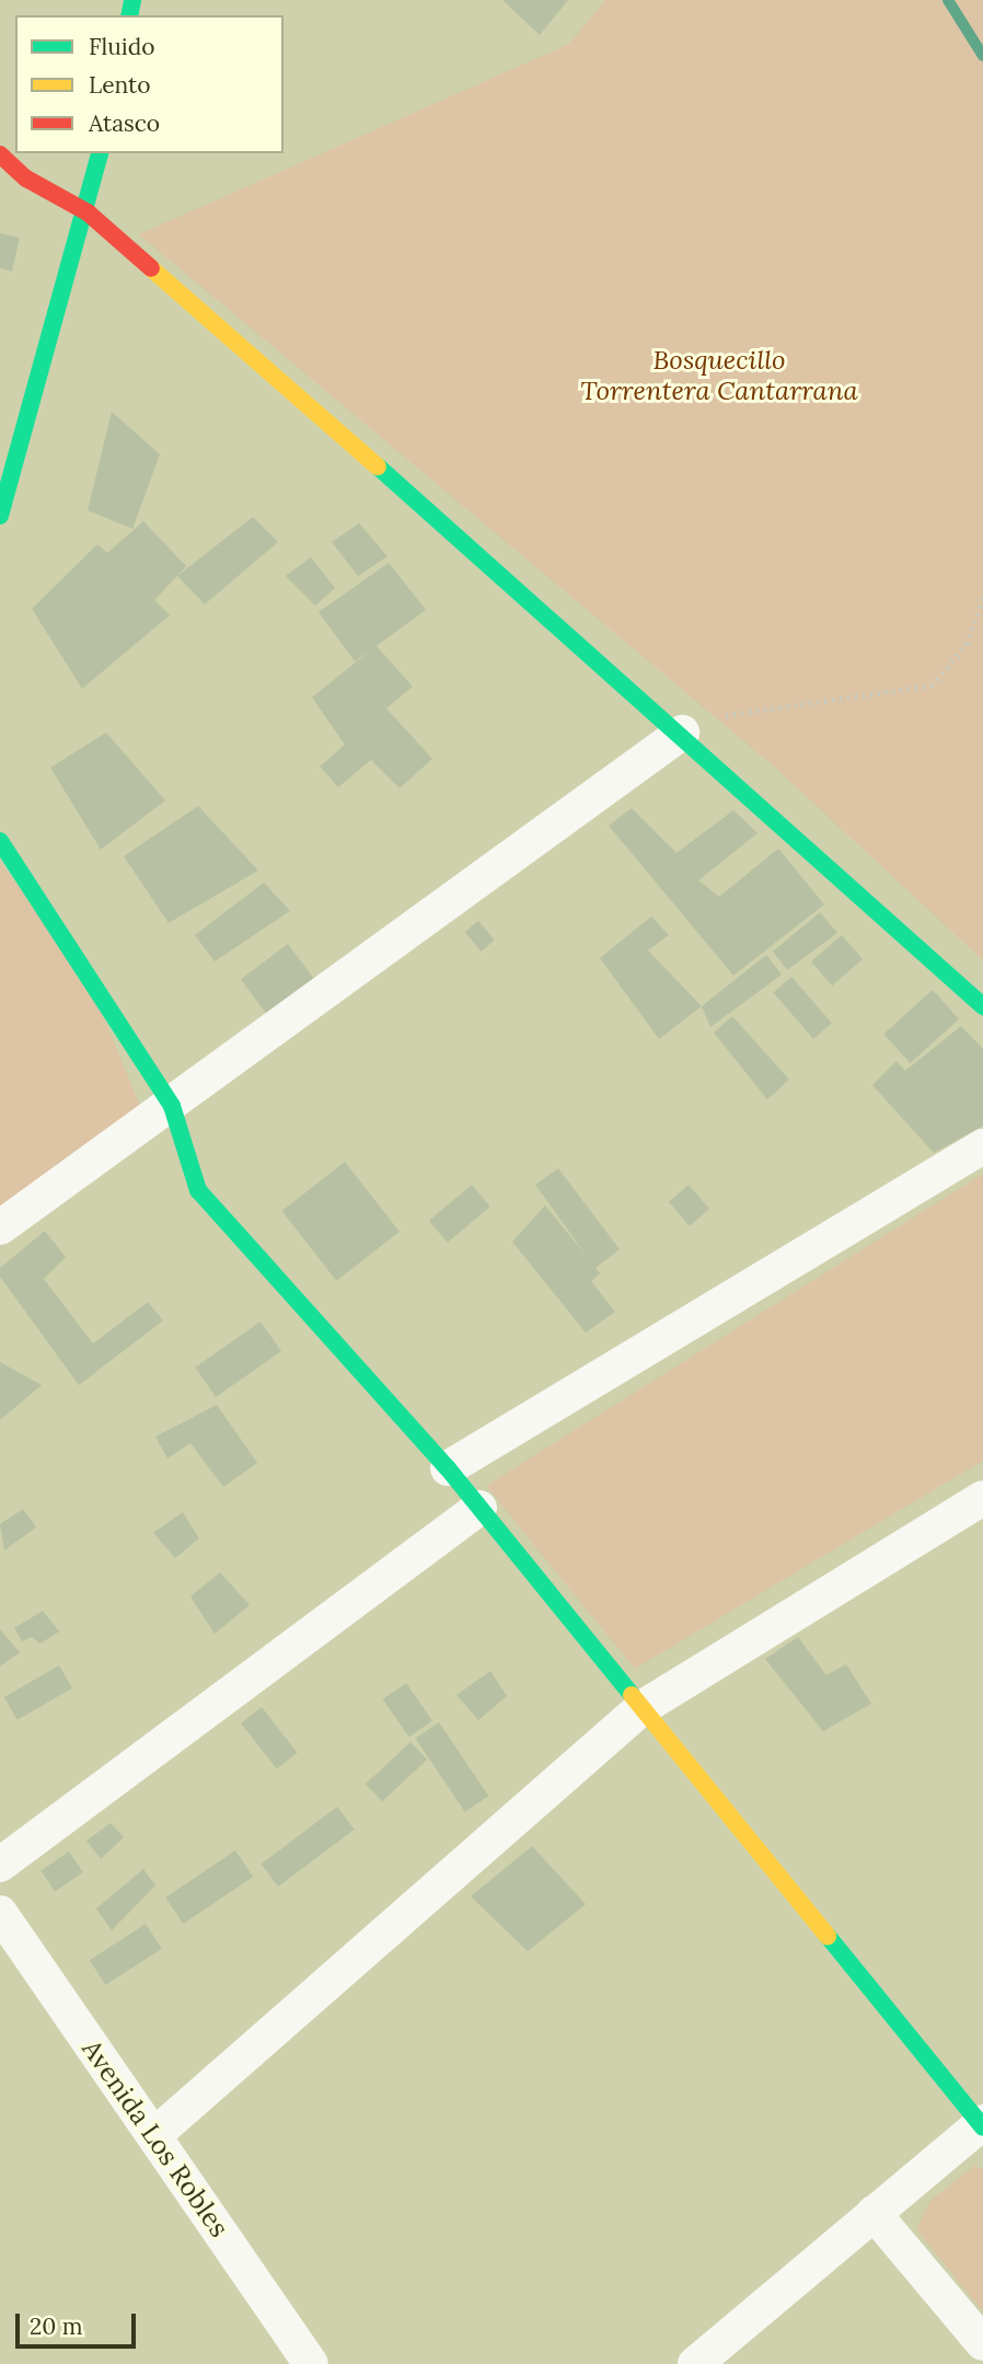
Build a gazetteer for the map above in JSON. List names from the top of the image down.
{
  "streets": {
    "street": ["Avenida Los Robles"]
  },
  "parks": ["Bosquecillo Torrentera Cantarrana"],
  "legend": ["Fluido", "Lento", "Atasco"],
  "scale_bar": "20 m"
}
